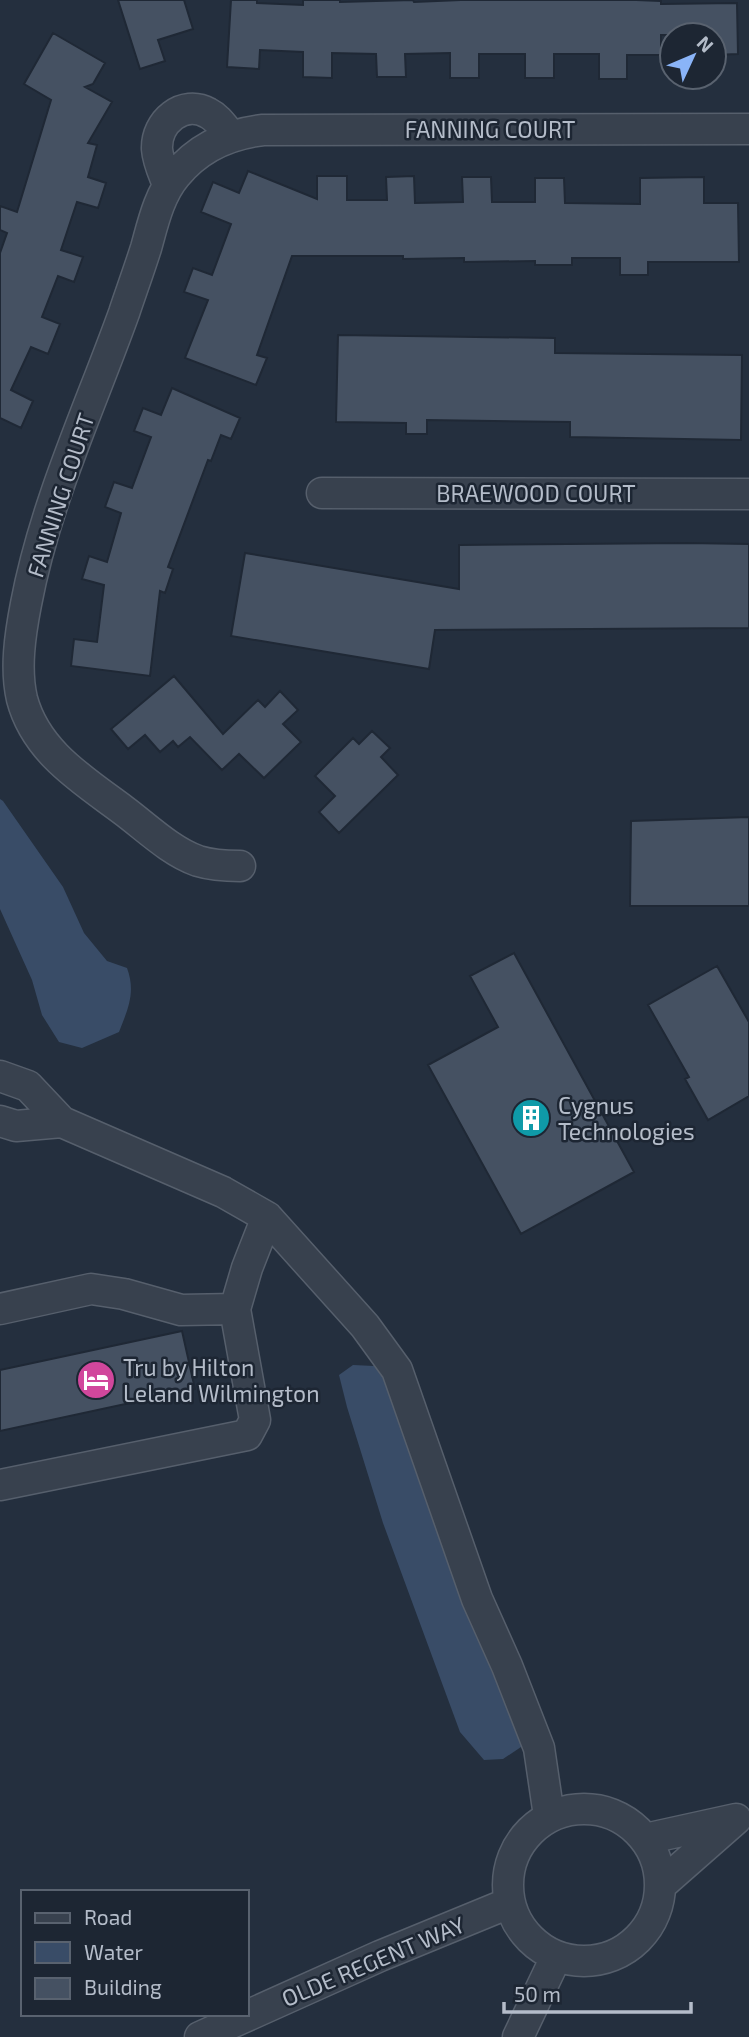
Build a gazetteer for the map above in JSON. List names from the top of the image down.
{
  "streets": {
    "street": ["FANNING COURT", "BRAEWOOD COURT", "OLDE REGENT WAY"]
  },
  "places": {
    "building": ["Cygnus Technologies"],
    "hotel": ["Tru by Hilton Leland Wilmington"]
  },
  "legend": ["Road", "Water", "Building"],
  "scale_bar": "50 m",
  "north": "top right"
}
